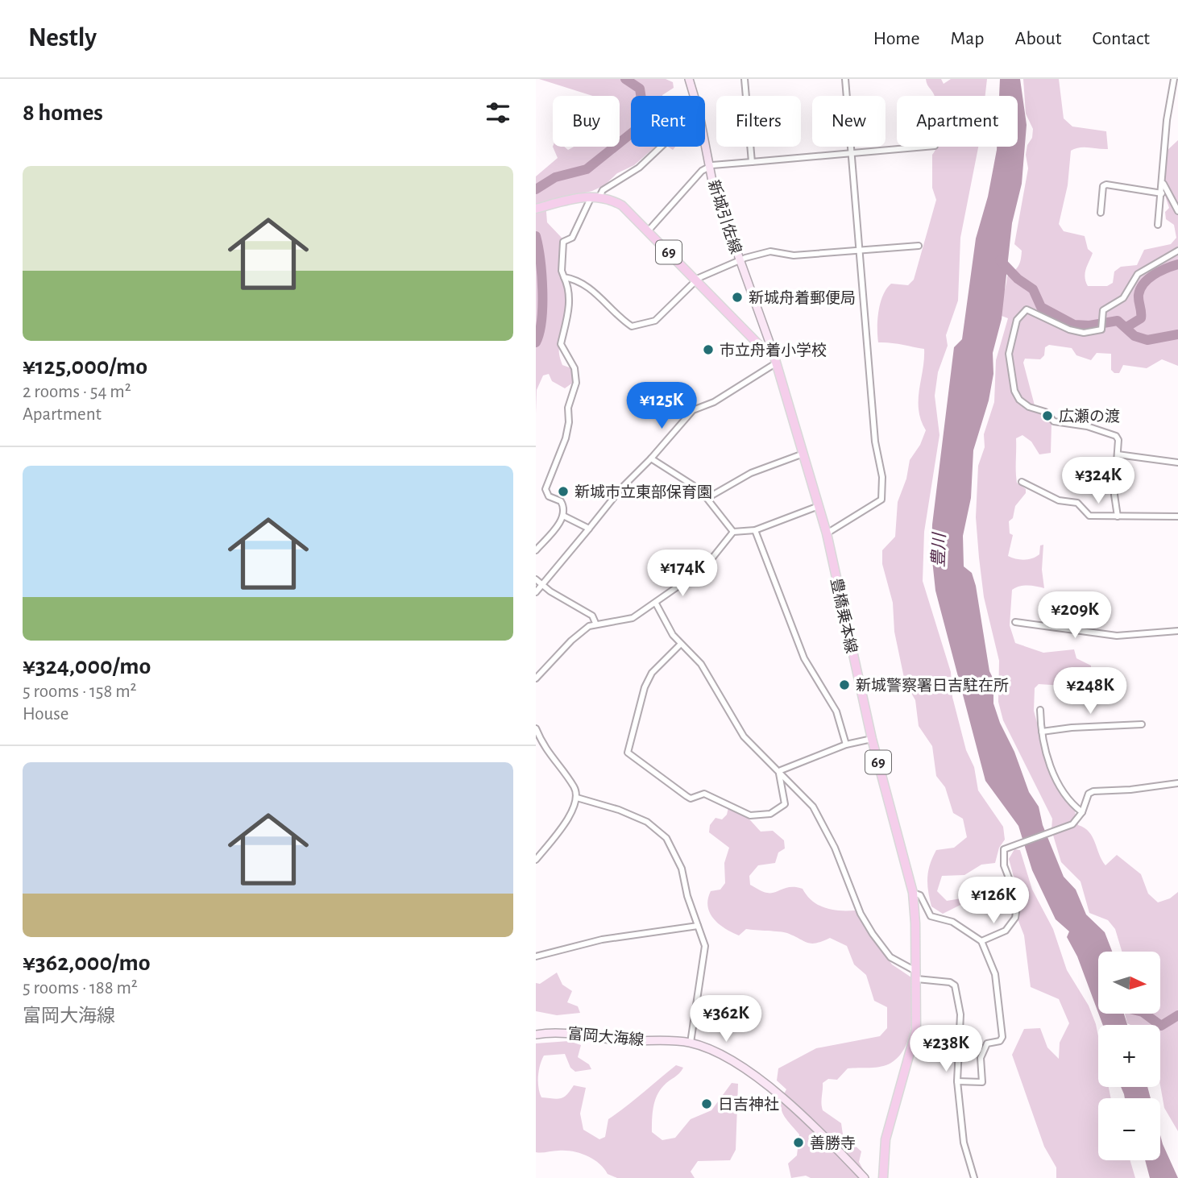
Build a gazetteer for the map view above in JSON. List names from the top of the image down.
{
  "streets": {
    "main road": [
      "新城引佐線",
      "69",
      "豊橋乗本線",
      "富岡大海線"
    ]
  },
  "crossings": [
    ["新城引佐線", "69"],
    ["新城引佐線", "豊橋乗本線"],
    ["69", "豊橋乗本線"]
  ],
  "water": ["豊川"],
  "places": [
    "新城舟着郵便局",
    "市立舟着小学校",
    "広瀬の渡",
    "新城市立東部保育園",
    "新城警察署日吉駐在所",
    "日吉神社",
    "善勝寺"
  ],
  "north": "right",
  "page": {
    "header": "Nestly",
    "nav": [
      "Home",
      "Map",
      "About",
      "Contact"
    ],
    "heading": "8 homes",
    "chip": [
      "Buy",
      "Rent",
      "Filters",
      "New",
      "Apartment"
    ],
    "list": [
      {
        "name": "¥125,000/mo",
        "note": "2 rooms · 54 m² · Apartment"
      },
      {
        "name": "¥324,000/mo",
        "note": "5 rooms · 158 m² · House"
      },
      {
        "name": "¥362,000/mo",
        "note": "5 rooms · 188 m² · 富岡大海線"
      }
    ],
    "price": [
      "¥125K",
      "¥324K",
      "¥174K",
      "¥209K",
      "¥248K",
      "¥126K",
      "¥362K",
      "¥238K"
    ],
    "map_buttons": ["+", "−"]
  }
}
